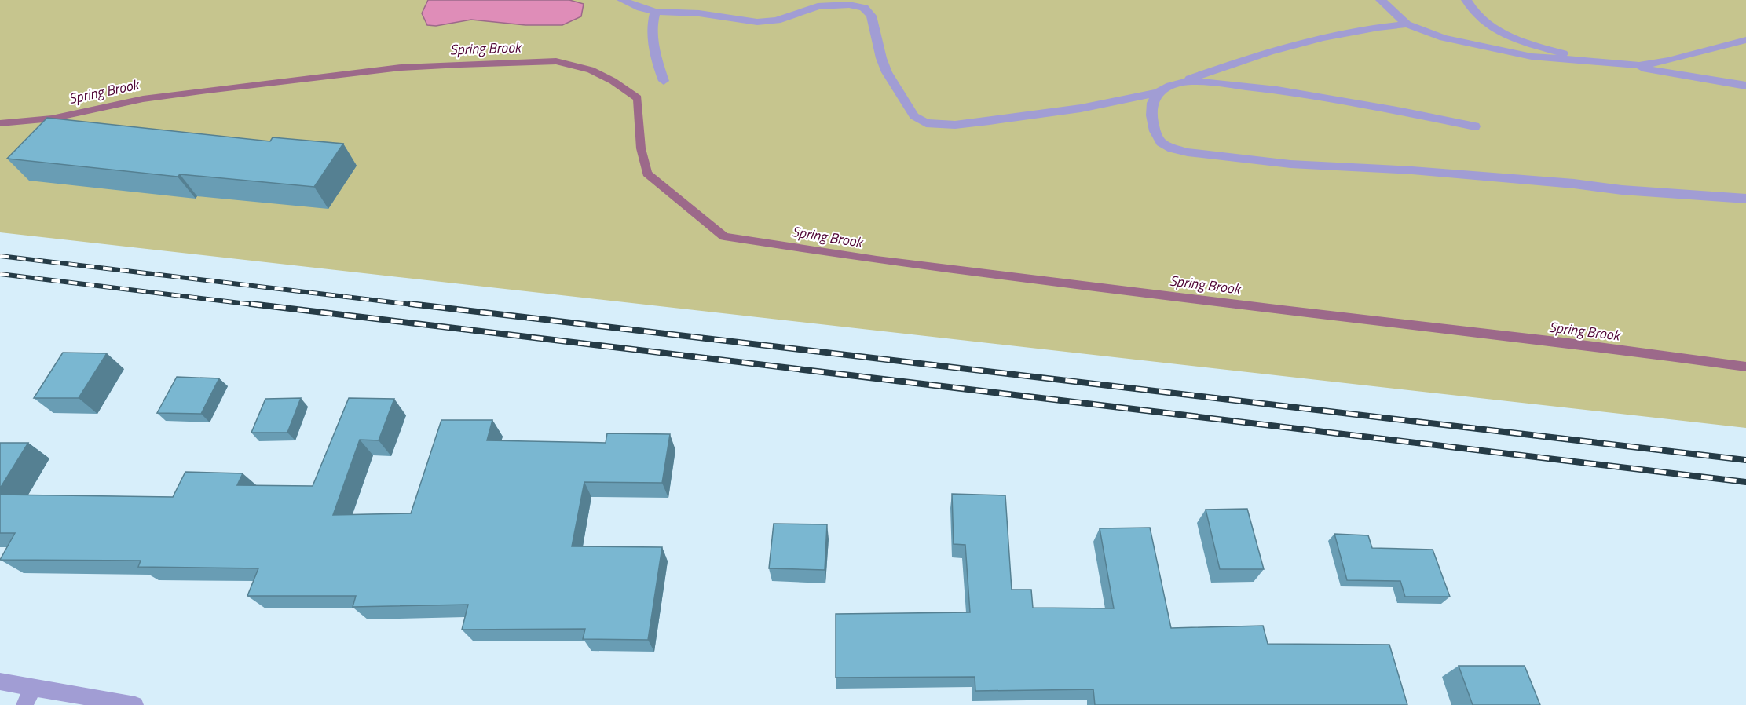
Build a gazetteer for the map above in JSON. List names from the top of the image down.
{
  "water": ["Spring Brook"]
}
